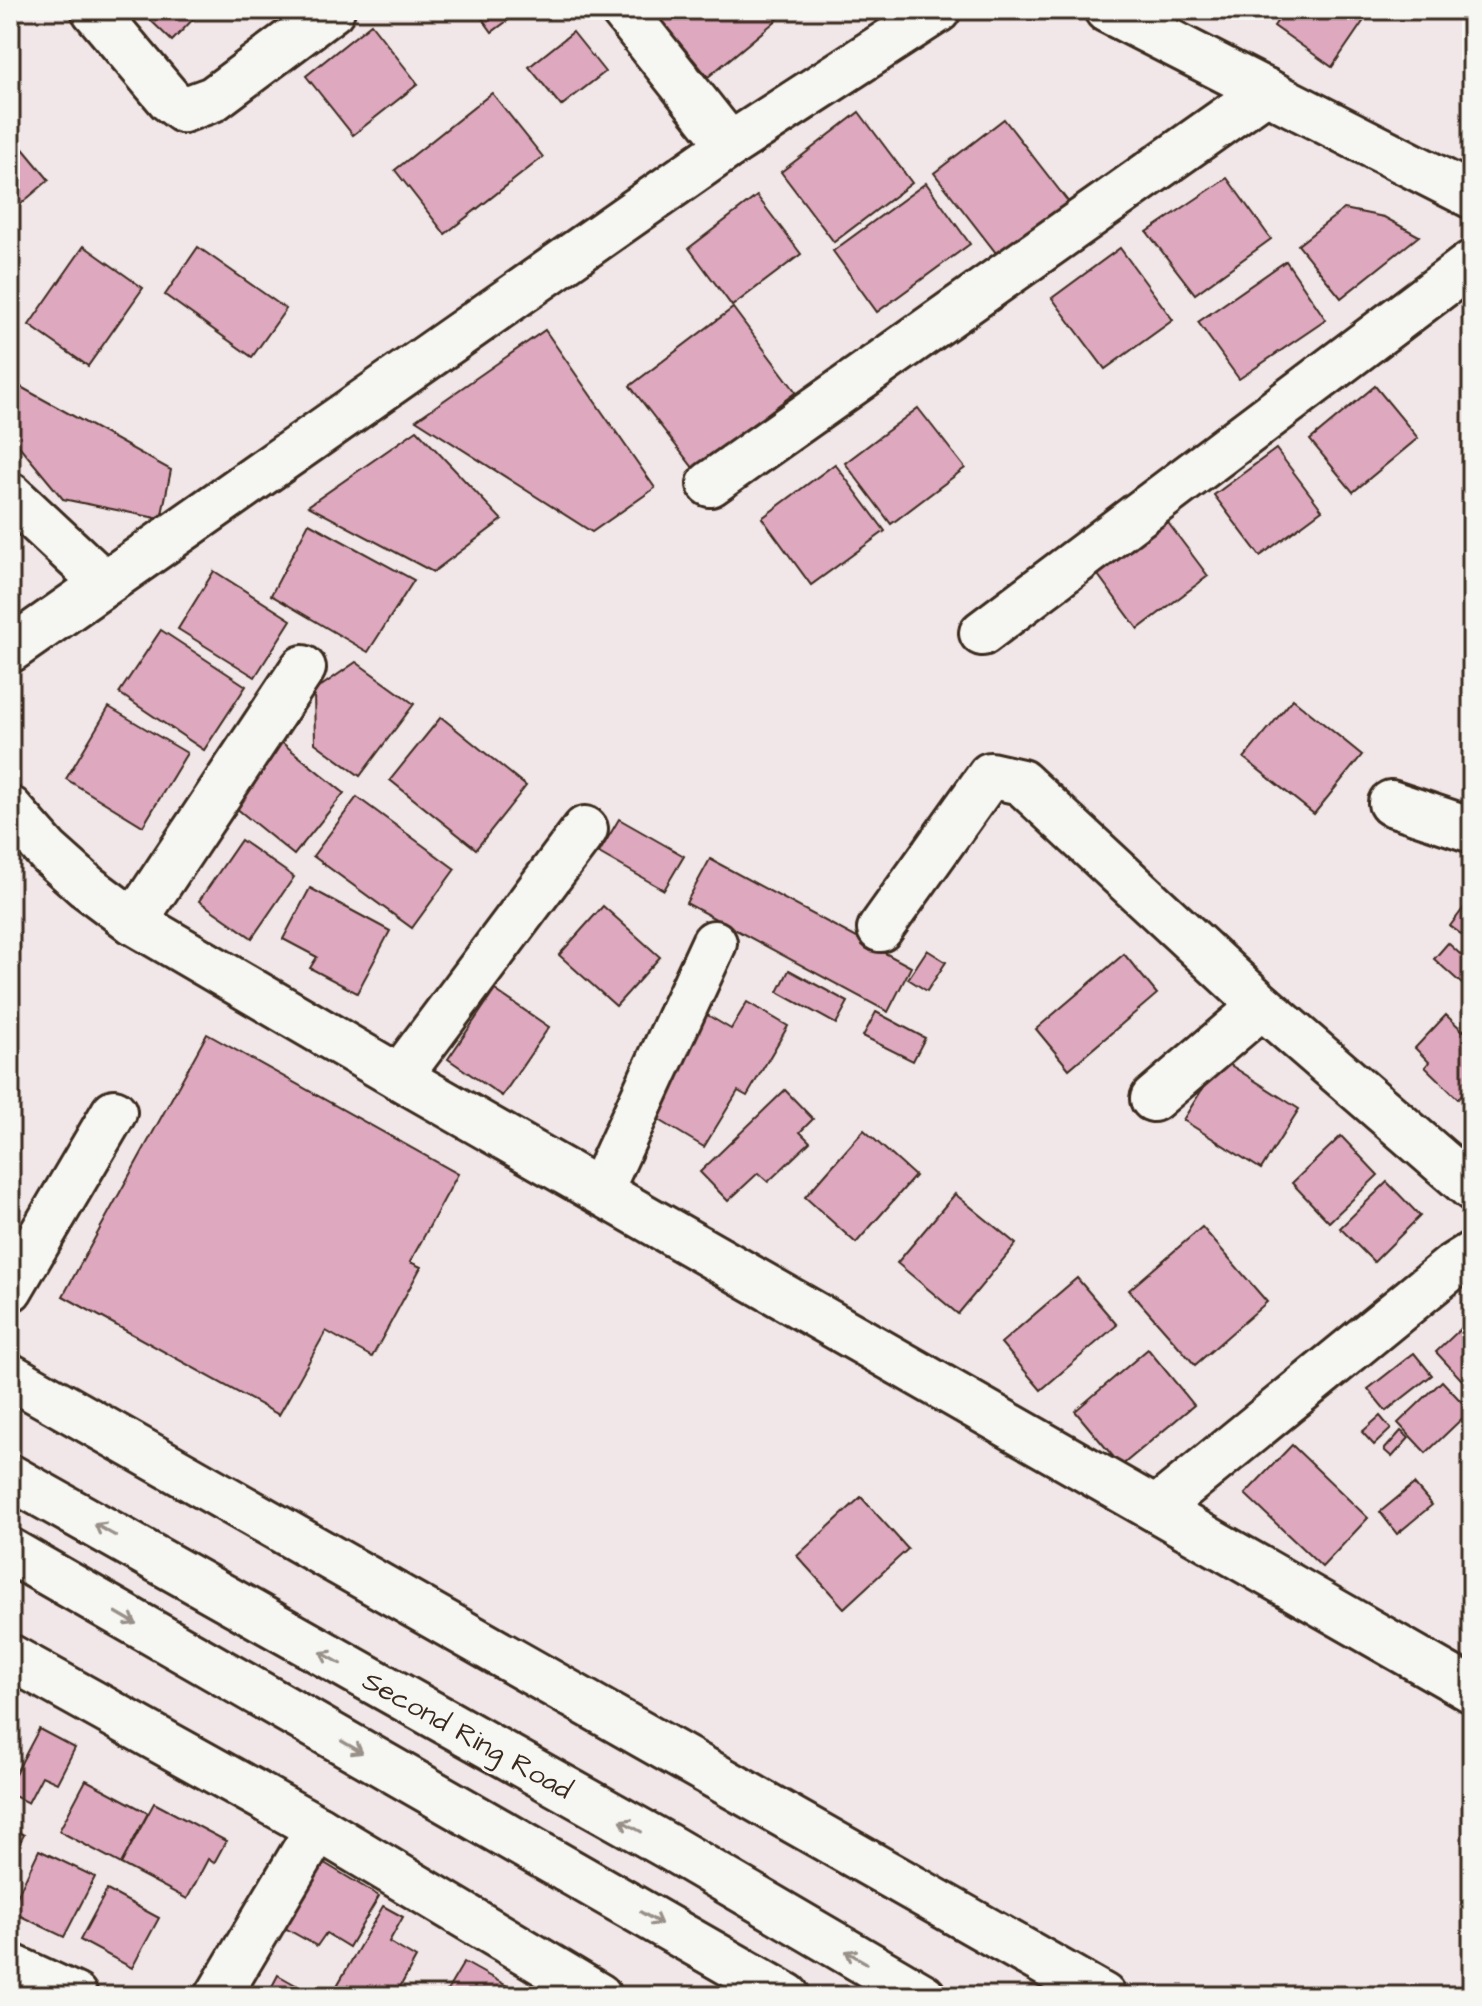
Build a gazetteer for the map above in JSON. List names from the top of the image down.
{
  "streets": {
    "main road": ["Second Ring Road"]
  }
}
